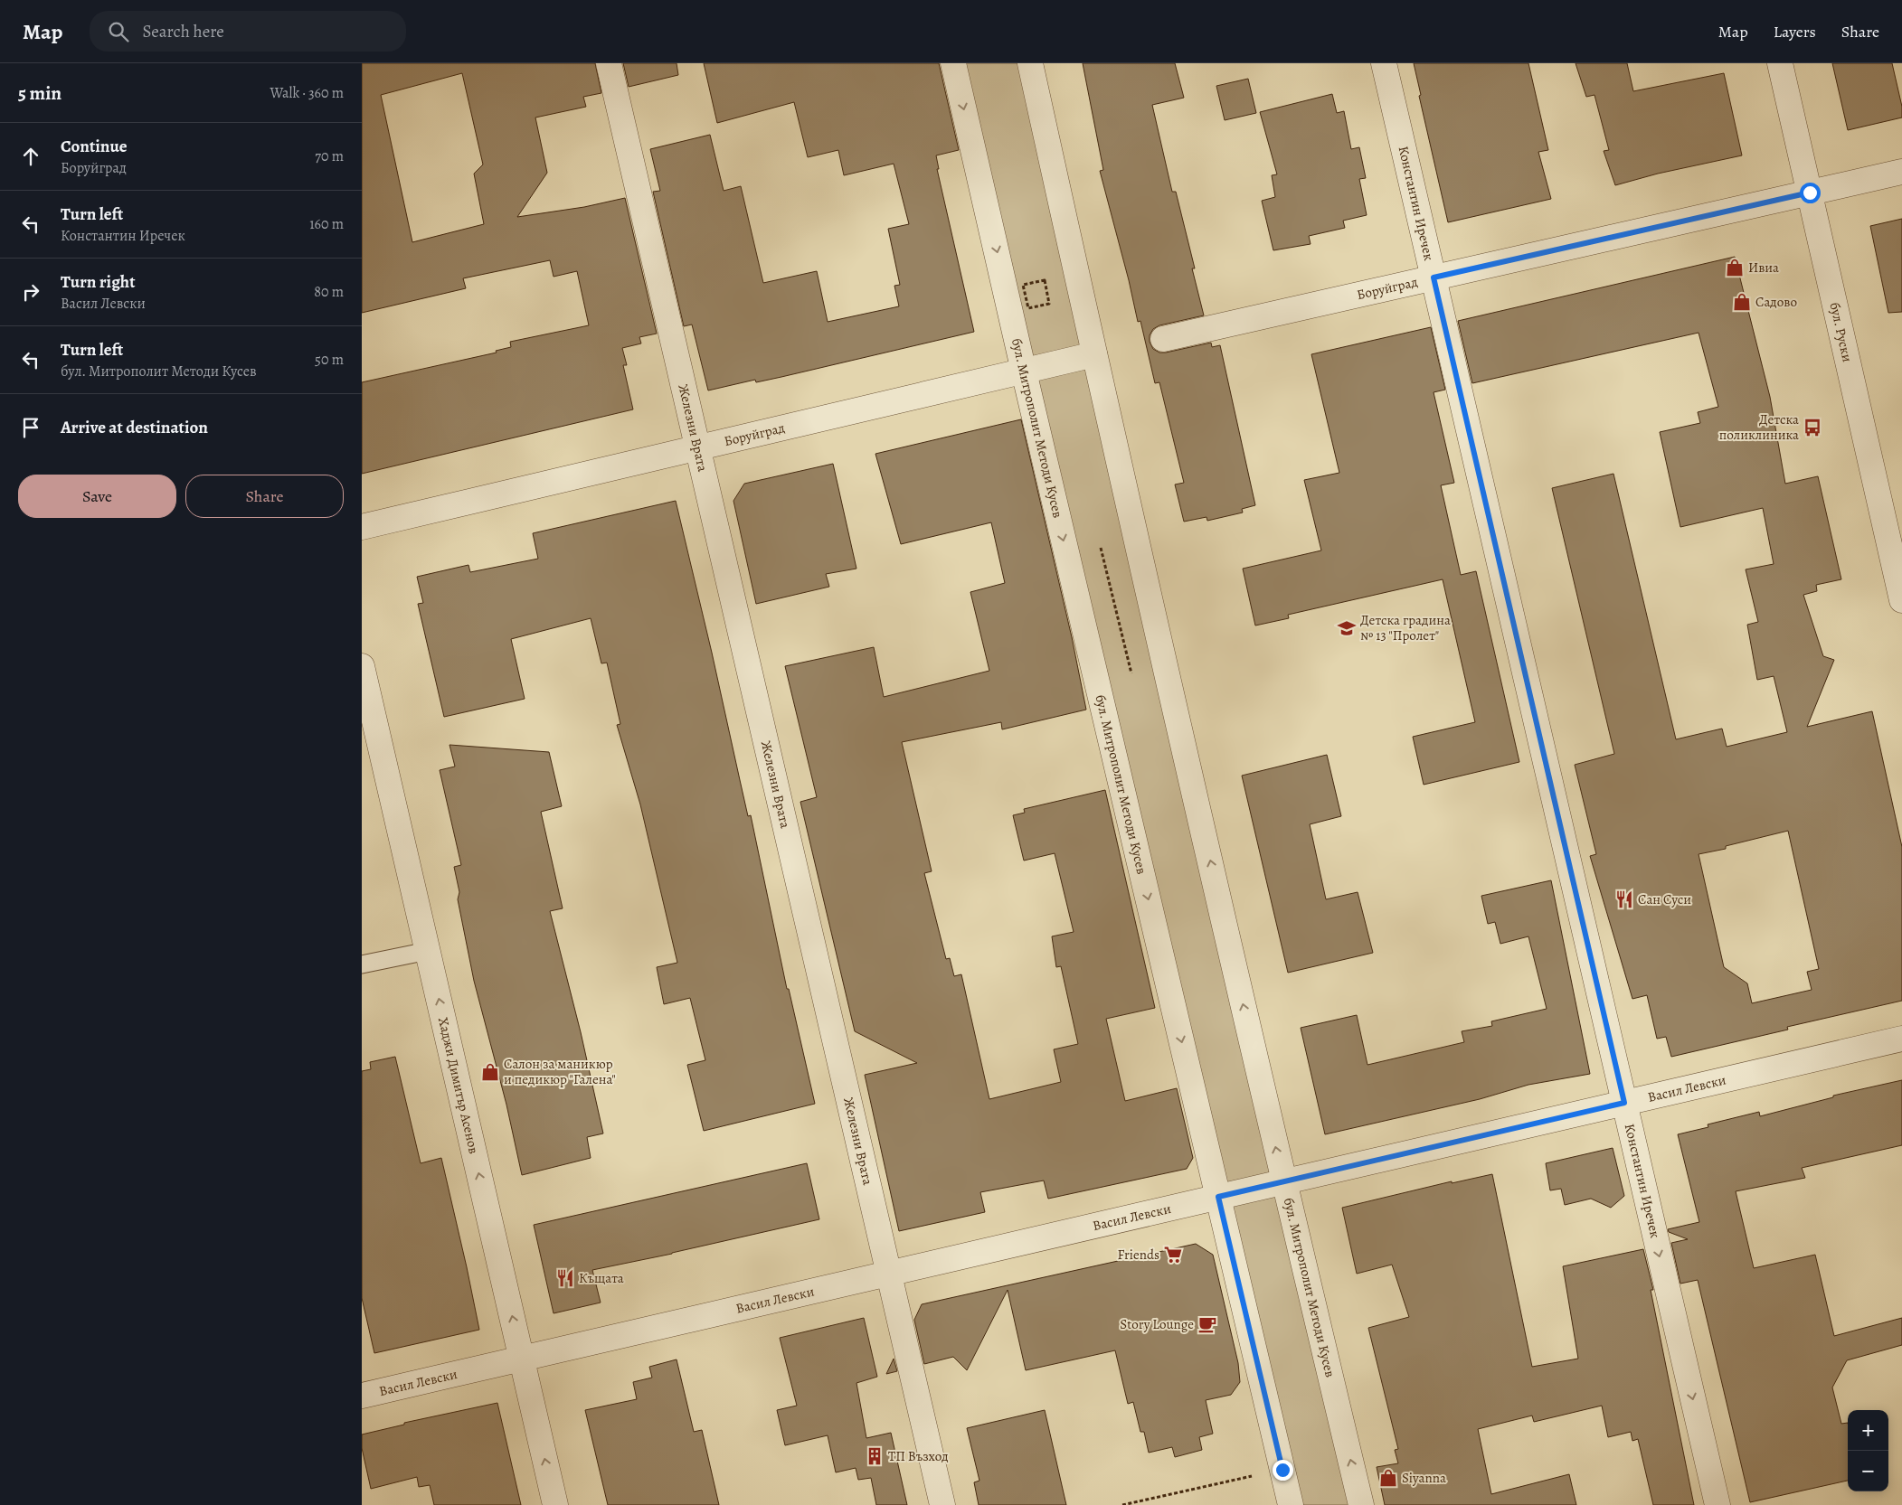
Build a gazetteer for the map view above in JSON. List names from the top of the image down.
{
  "streets": {
    "street": [
      "Константин Иречек",
      "Боруйград",
      "бул. Руски",
      "Железни Врата",
      "бул. Митрополит Методи Кусев",
      "Хаджи Димитър Асенов",
      "Васил Левски"
    ]
  },
  "crossings": [
    ["Константин Иречек", "Боруйград"],
    ["Константин Иречек", "Васил Левски"],
    ["Боруйград", "бул. Руски"],
    ["Боруйград", "Железни Врата"],
    ["Боруйград", "бул. Митрополит Методи Кусев"],
    ["Железни Врата", "Васил Левски"],
    ["бул. Митрополит Методи Кусев", "Васил Левски"],
    ["Хаджи Димитър Асенов", "Васил Левски"]
  ],
  "one_way": ["Хаджи Димитър Асенов"],
  "places": {
    "shop": [
      "Ивиа",
      "Садово",
      "Салон за маникюр и педикюр \"Галена\"",
      "Siyanna"
    ],
    "bus stop": ["Детска поликлиника"],
    "school or university": ["Детска градина № 13 \"Пролет\""],
    "restaurant": ["Сан Суси", "Къщата"],
    "supermarket": ["Friends"],
    "cafe": ["Story Lounge"],
    "building": ["ТП Възход"]
  },
  "page": {
    "header": "Map",
    "search": "Search here",
    "nav": ["Map", "Layers", "Share"],
    "heading": ["5 min", "Walk · 360 m"],
    "list": [
      ["Continue", "Боруйград", "70 m"],
      ["Turn left", "Константин Иречек", "160 m"],
      ["Turn right", "Васил Левски", "80 m"],
      ["Turn left", "бул. Митрополит Методи Кусев", "50 m"],
      "Arrive at destination"
    ],
    "buttons": ["Save", "Share"],
    "map_buttons": ["+", "−"]
  }
}
